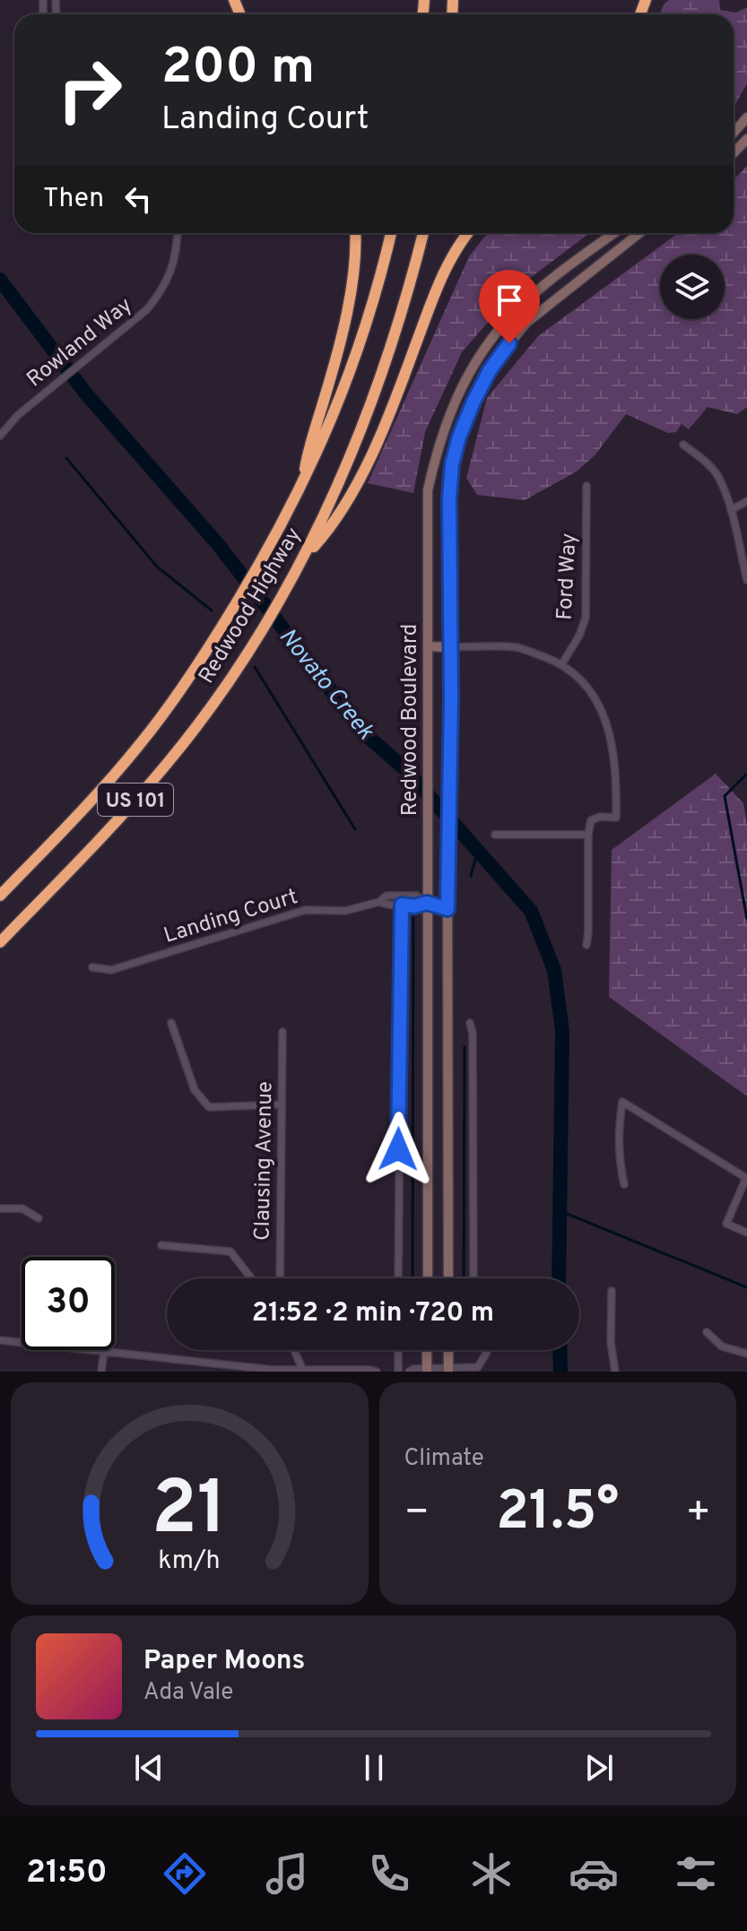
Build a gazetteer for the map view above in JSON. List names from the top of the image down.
{
  "streets": {
    "highway": ["Redwood Highway", "US 101"],
    "main road": ["Redwood Boulevard"],
    "street": [
      "Rowland Way",
      "Ford Way",
      "Landing Court",
      "Clausing Avenue"
    ]
  },
  "crossings": [
    ["Redwood Boulevard", "Landing Court"]
  ],
  "water": ["Novato Creek"],
  "page": {
    "turn": ["200 m", "Landing Court"],
    "then": "Then",
    "limit": "30",
    "trip": "21:52 · 2 min · 720 m",
    "tile": "Climate",
    "heat": ["−", "21.5°", "+"],
    "song": ["Paper Moons", "Ada Vale"],
    "tabs": "21:50",
    "gauge": ["21", "km/h"]
  }
}
